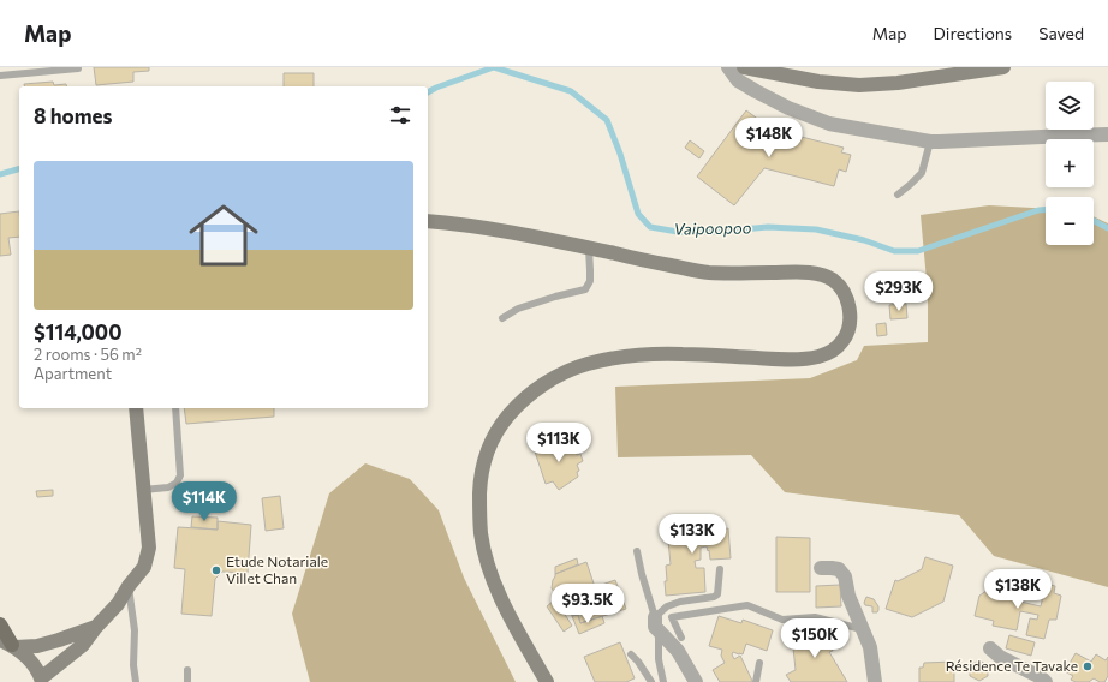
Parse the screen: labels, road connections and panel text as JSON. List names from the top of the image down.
{
  "water": ["Vaipoopoo"],
  "places": ["Etude Notariale Villet Chan", "Résidence Te Tavake"],
  "page": {
    "header": "Map",
    "nav": ["Map", "Directions", "Saved"],
    "map_buttons": ["+", "−"],
    "heading": "8 homes",
    "price": [
      "$148K",
      "$293K",
      "$113K",
      "$114K",
      "$133K",
      "$138K",
      "$93.5K",
      "$150K"
    ],
    "list": [
      {
        "name": "$114,000",
        "note": "2 rooms · 56 m² · Apartment"
      }
    ]
  }
}
